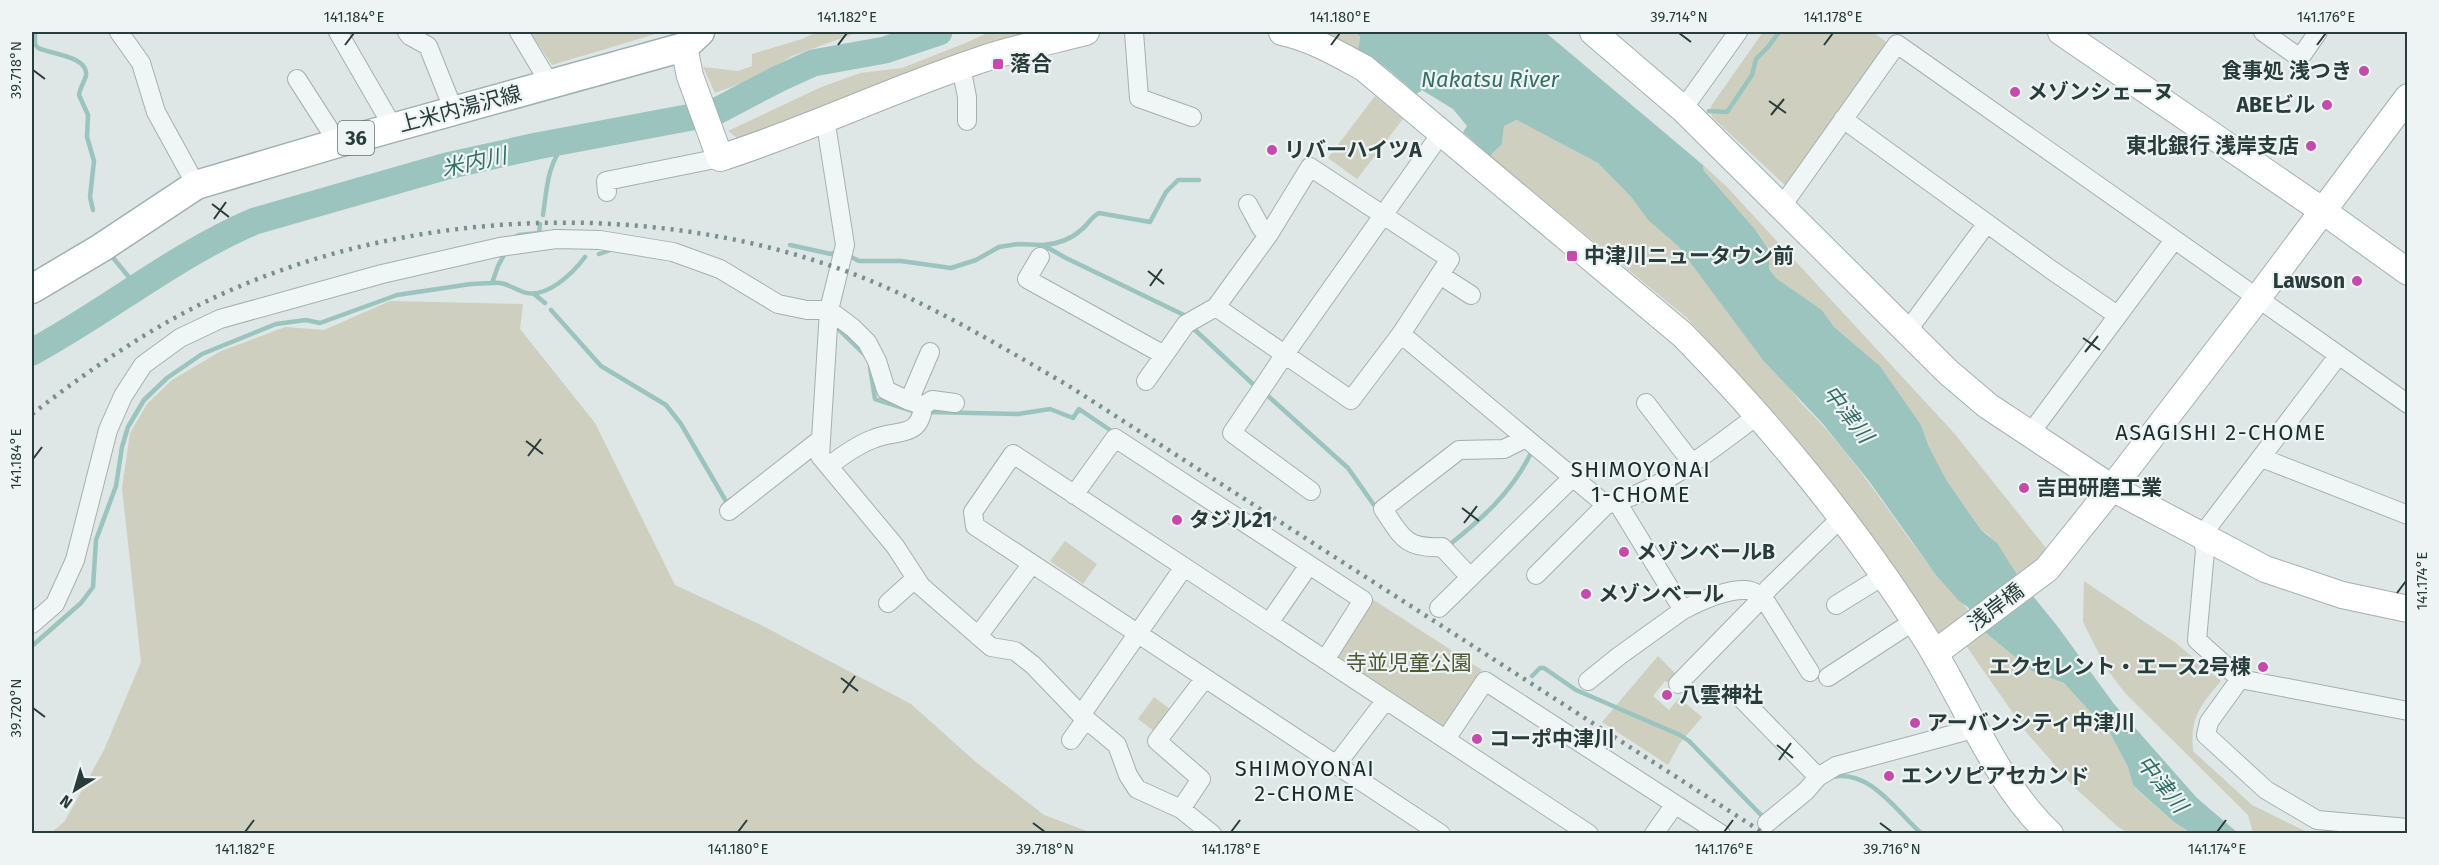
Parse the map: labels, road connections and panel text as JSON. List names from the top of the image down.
{
  "streets": {
    "main road": ["上米内湯沢線", "36"],
    "street": ["浅岸橋"]
  },
  "districts": ["ASAGISHI 2-CHOME", "SHIMOYONAI 1-CHOME", "SHIMOYONAI 2-CHOME"],
  "water": ["Nakatsu River", "米内川", "中津川"],
  "parks": ["寺並児童公園"],
  "places": {
    "transit": ["落合", "中津川ニュータウン前"],
    "other": [
      "食事処 浅つき",
      "メゾンシェーヌ",
      "ABEビル",
      "東北銀行 浅岸支店",
      "リバーハイツA",
      "Lawson",
      "吉田研磨工業",
      "タジル21",
      "メゾンベールB",
      "メゾンベール",
      "エクセレント・エース2号棟",
      "八雲神社",
      "アーバンシティ中津川",
      "コーポ中津川",
      "エンソピアセカンド"
    ]
  },
  "north": "bottom left",
  "coordinates": [
    "141.184°E",
    "141.182°E",
    "141.180°E",
    "39.714°N",
    "141.178°E",
    "141.176°E",
    "39.718°N",
    "141.174°E",
    "39.720°N",
    "39.716°N"
  ]
}
